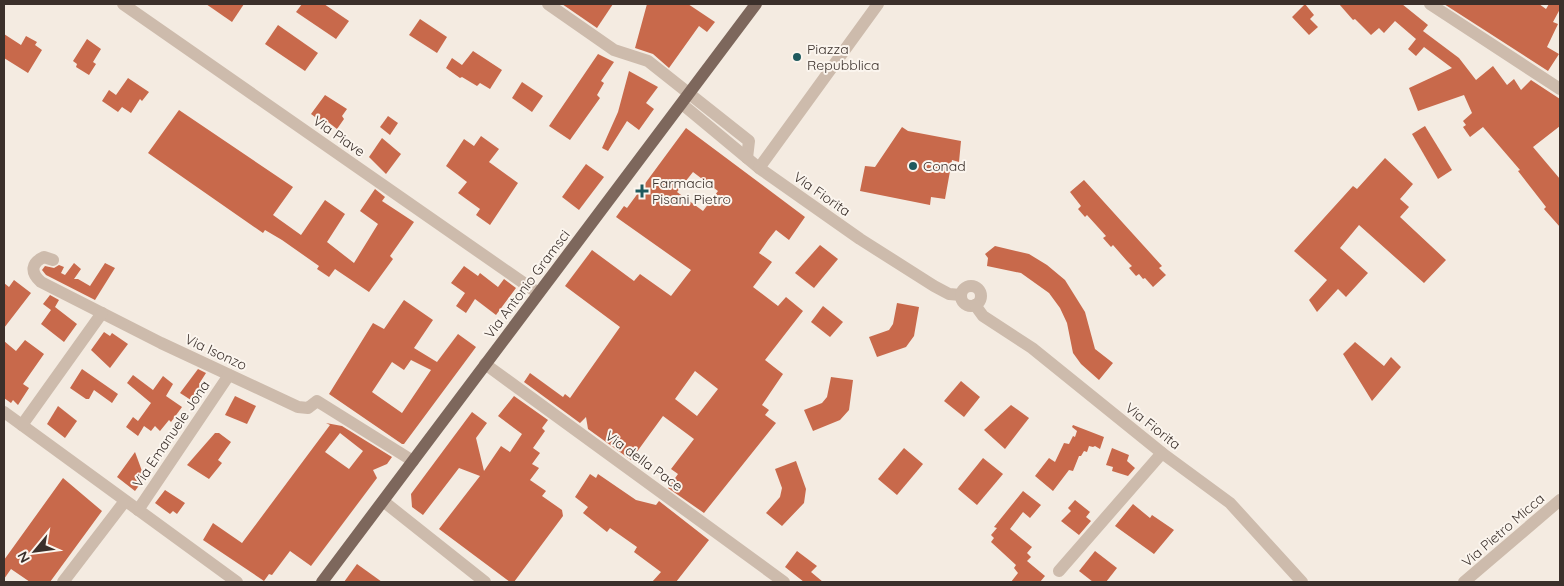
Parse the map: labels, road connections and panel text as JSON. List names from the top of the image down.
{
  "streets": {
    "main road": ["Via Antonio Gramsci"],
    "street": [
      "Via Piave",
      "Via Fiorita",
      "Via Isonzo",
      "Via Emanuele Jona",
      "Via della Pace",
      "Via Pietro Micca"
    ]
  },
  "crossings": [
    ["Via Piave", "Via Antonio Gramsci"],
    ["Via Fiorita", "Via Antonio Gramsci"],
    ["Via Antonio Gramsci", "Via Isonzo"],
    ["Via Antonio Gramsci", "Via della Pace"],
    ["Via Isonzo", "Via Emanuele Jona"]
  ],
  "places": {
    "other": ["Piazza Repubblica", "Conad"],
    "health": ["Farmacia Pisani Pietro"]
  },
  "north": "bottom left"
}
